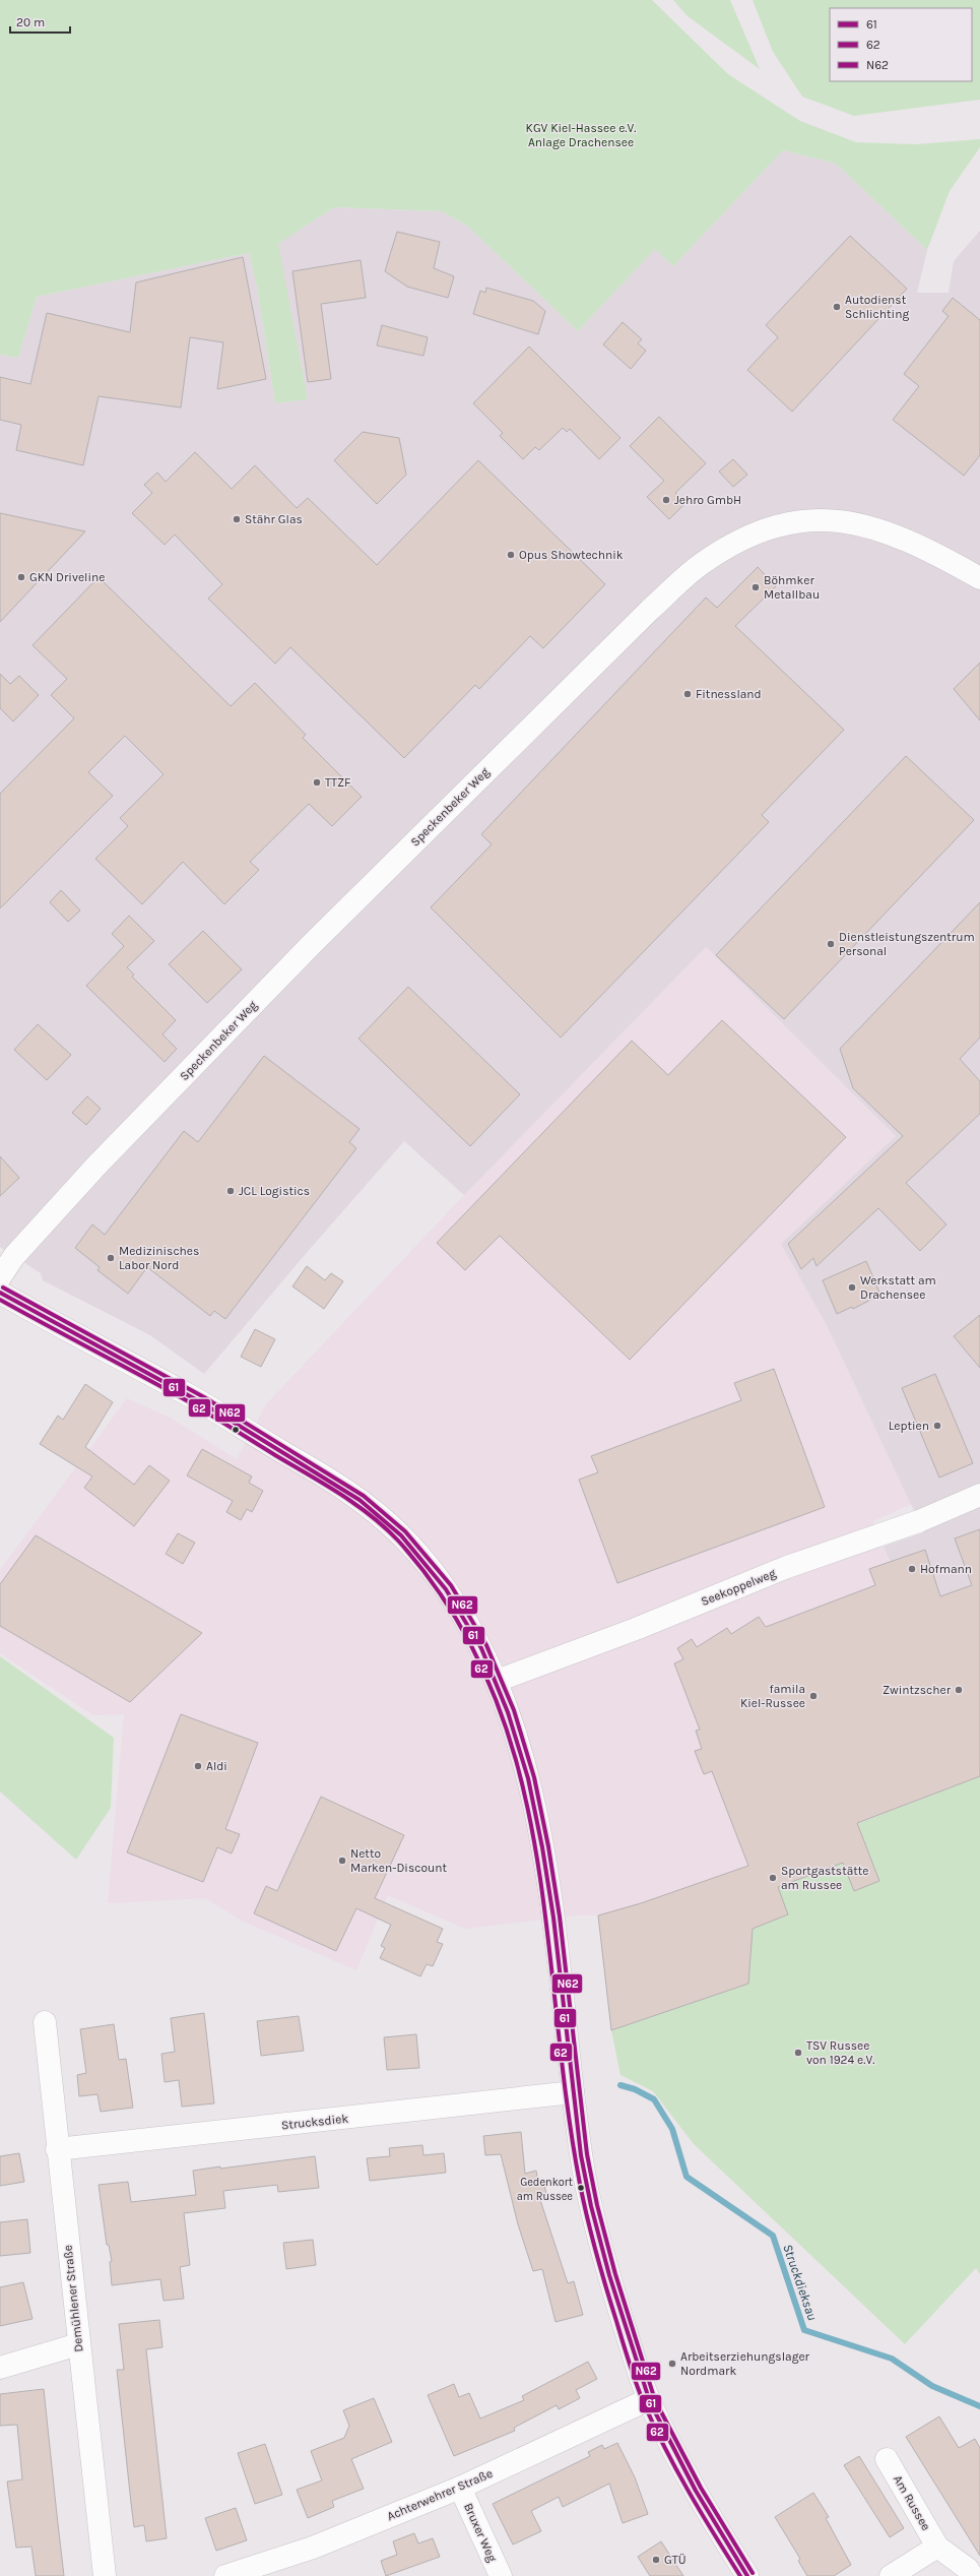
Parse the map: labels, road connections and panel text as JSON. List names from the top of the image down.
{
  "streets": {
    "street": [
      "Speckenbeker Weg",
      "Seekoppelweg",
      "Strucksdiek",
      "Demühlener Straße",
      "Achterwehrer Straße",
      "Am Russee",
      "Bruxer Weg"
    ]
  },
  "crossings": [
    ["Strucksdiek", "Demühlener Straße"],
    ["Achterwehrer Straße", "Bruxer Weg"]
  ],
  "water": ["Struckdieksau"],
  "parks": ["KGV Kiel-Hassee e.V. Anlage Drachensee"],
  "places": [
    "Autodienst Schlichting",
    "Jehro GmbH",
    "Stähr Glas",
    "Opus Showtechnik",
    "GKN Driveline",
    "Böhmker Metallbau",
    "Fitnessland",
    "TTZF",
    "Dienstleistungszentrum Personal",
    "JCL Logistics",
    "Medizinisches Labor Nord",
    "Werkstatt am Drachensee",
    "Leptien",
    "Hofmann",
    "Zwintzscher",
    "famila Kiel-Russee",
    "Aldi",
    "Netto Marken-Discount",
    "Sportgaststätte am Russee",
    "TSV Russee von 1924 e.V.",
    "Gedenkort am Russee",
    "Arbeitserziehungslager Nordmark",
    "GTÜ"
  ],
  "lines": ["transit line N62", "transit line 61", "transit line 62"],
  "legend": ["61", "62", "N62"],
  "scale_bar": "20 m"
}
